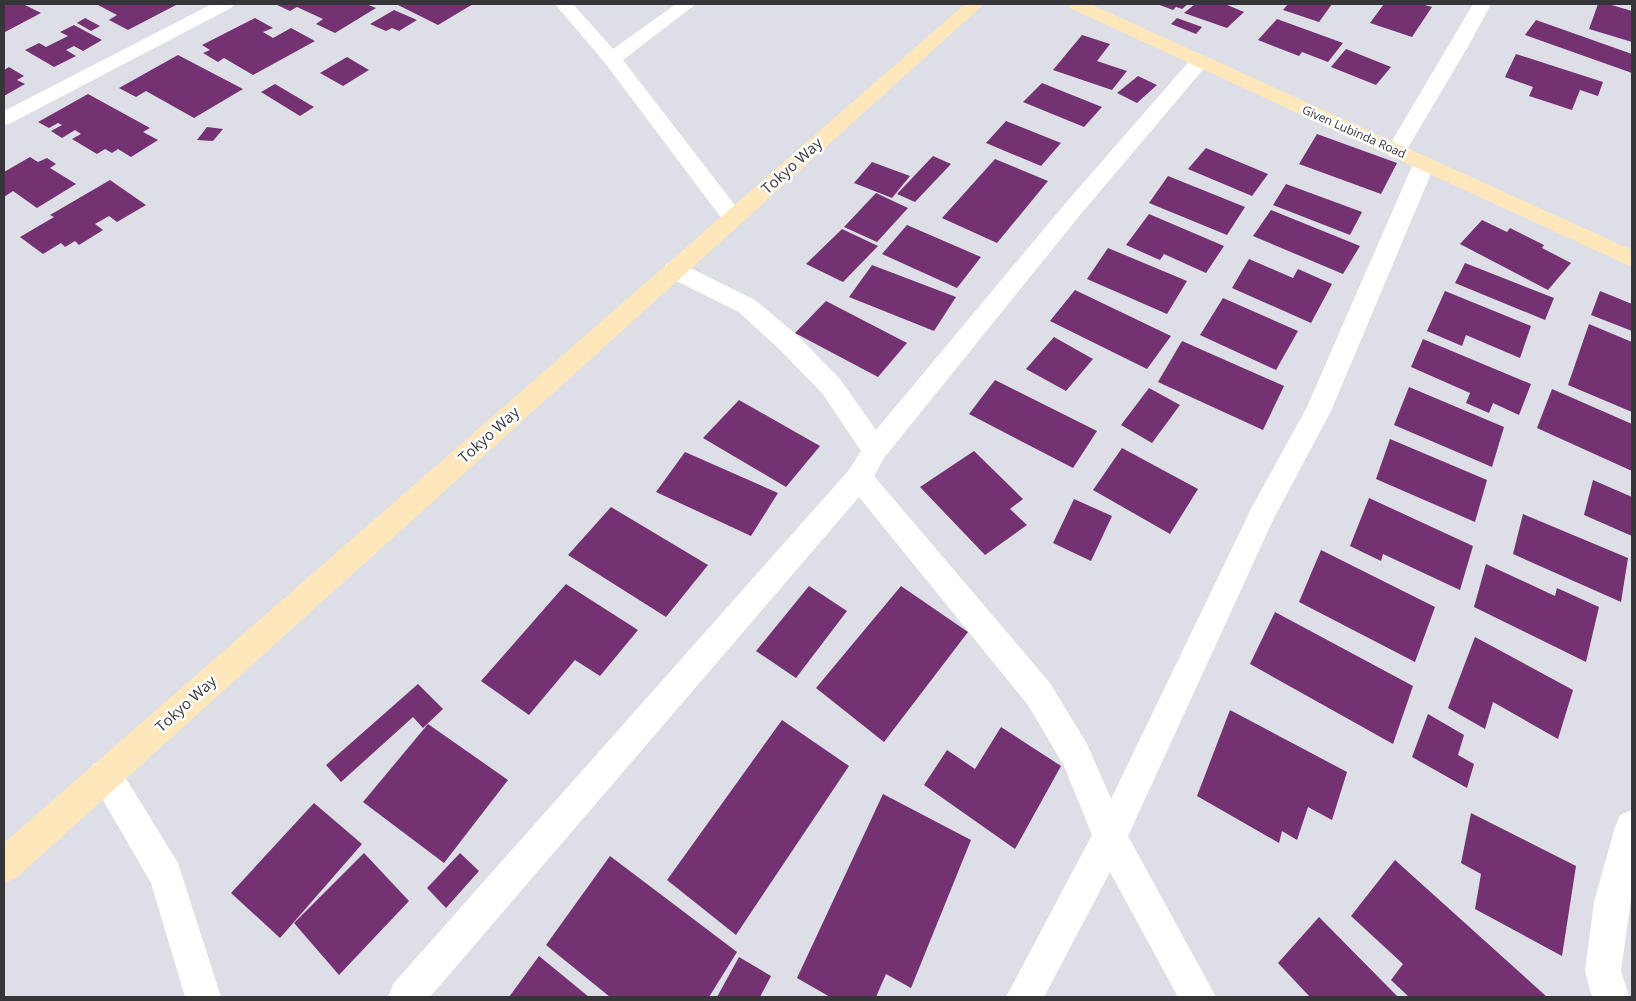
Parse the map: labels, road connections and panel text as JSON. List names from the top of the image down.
{
  "streets": {
    "main road": ["Given Lubinda Road", "Tokyo Way"]
  }
}
